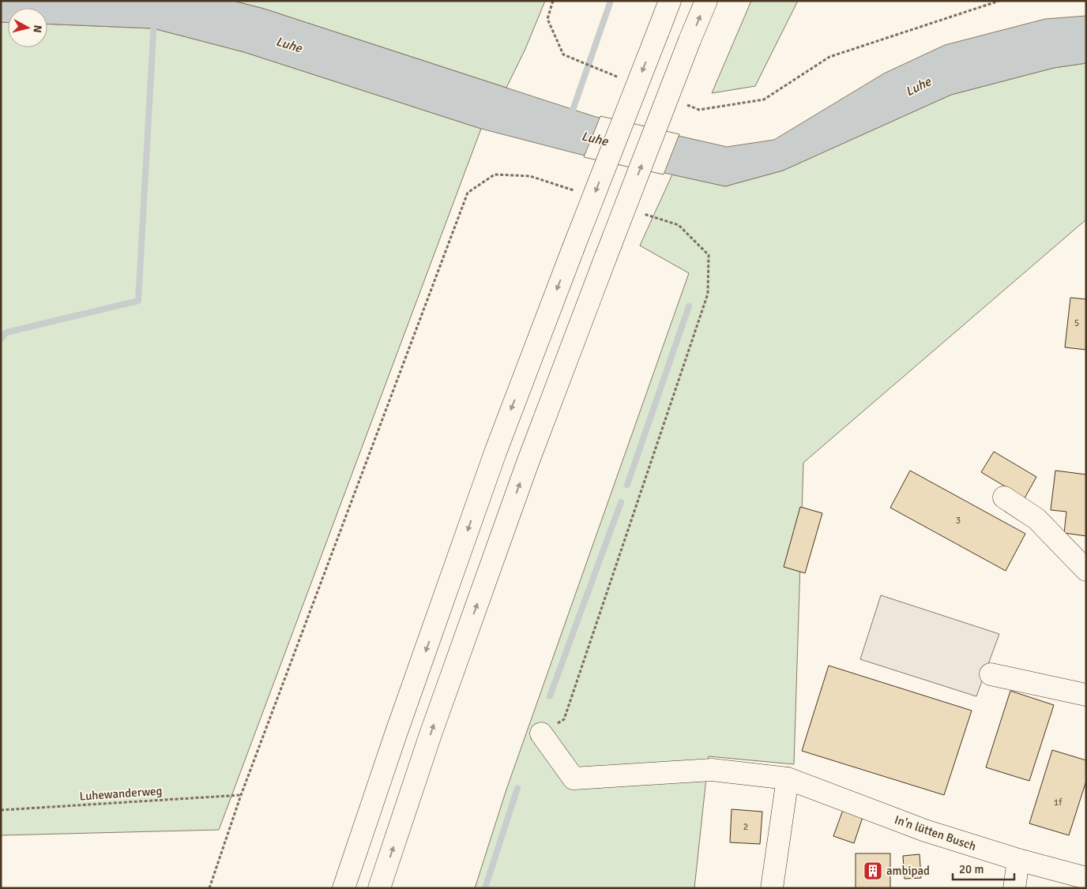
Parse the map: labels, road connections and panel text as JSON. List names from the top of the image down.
{
  "streets": {
    "main road": ["In'n lütten Busch"],
    "path": ["Luhewanderweg"]
  },
  "water": ["Luhe"],
  "places": {
    "building": ["ambipad"]
  },
  "house_numbers": [
    "5",
    "3",
    "1f",
    "2"
  ],
  "scale_bar": "20 m",
  "north": "right"
}
